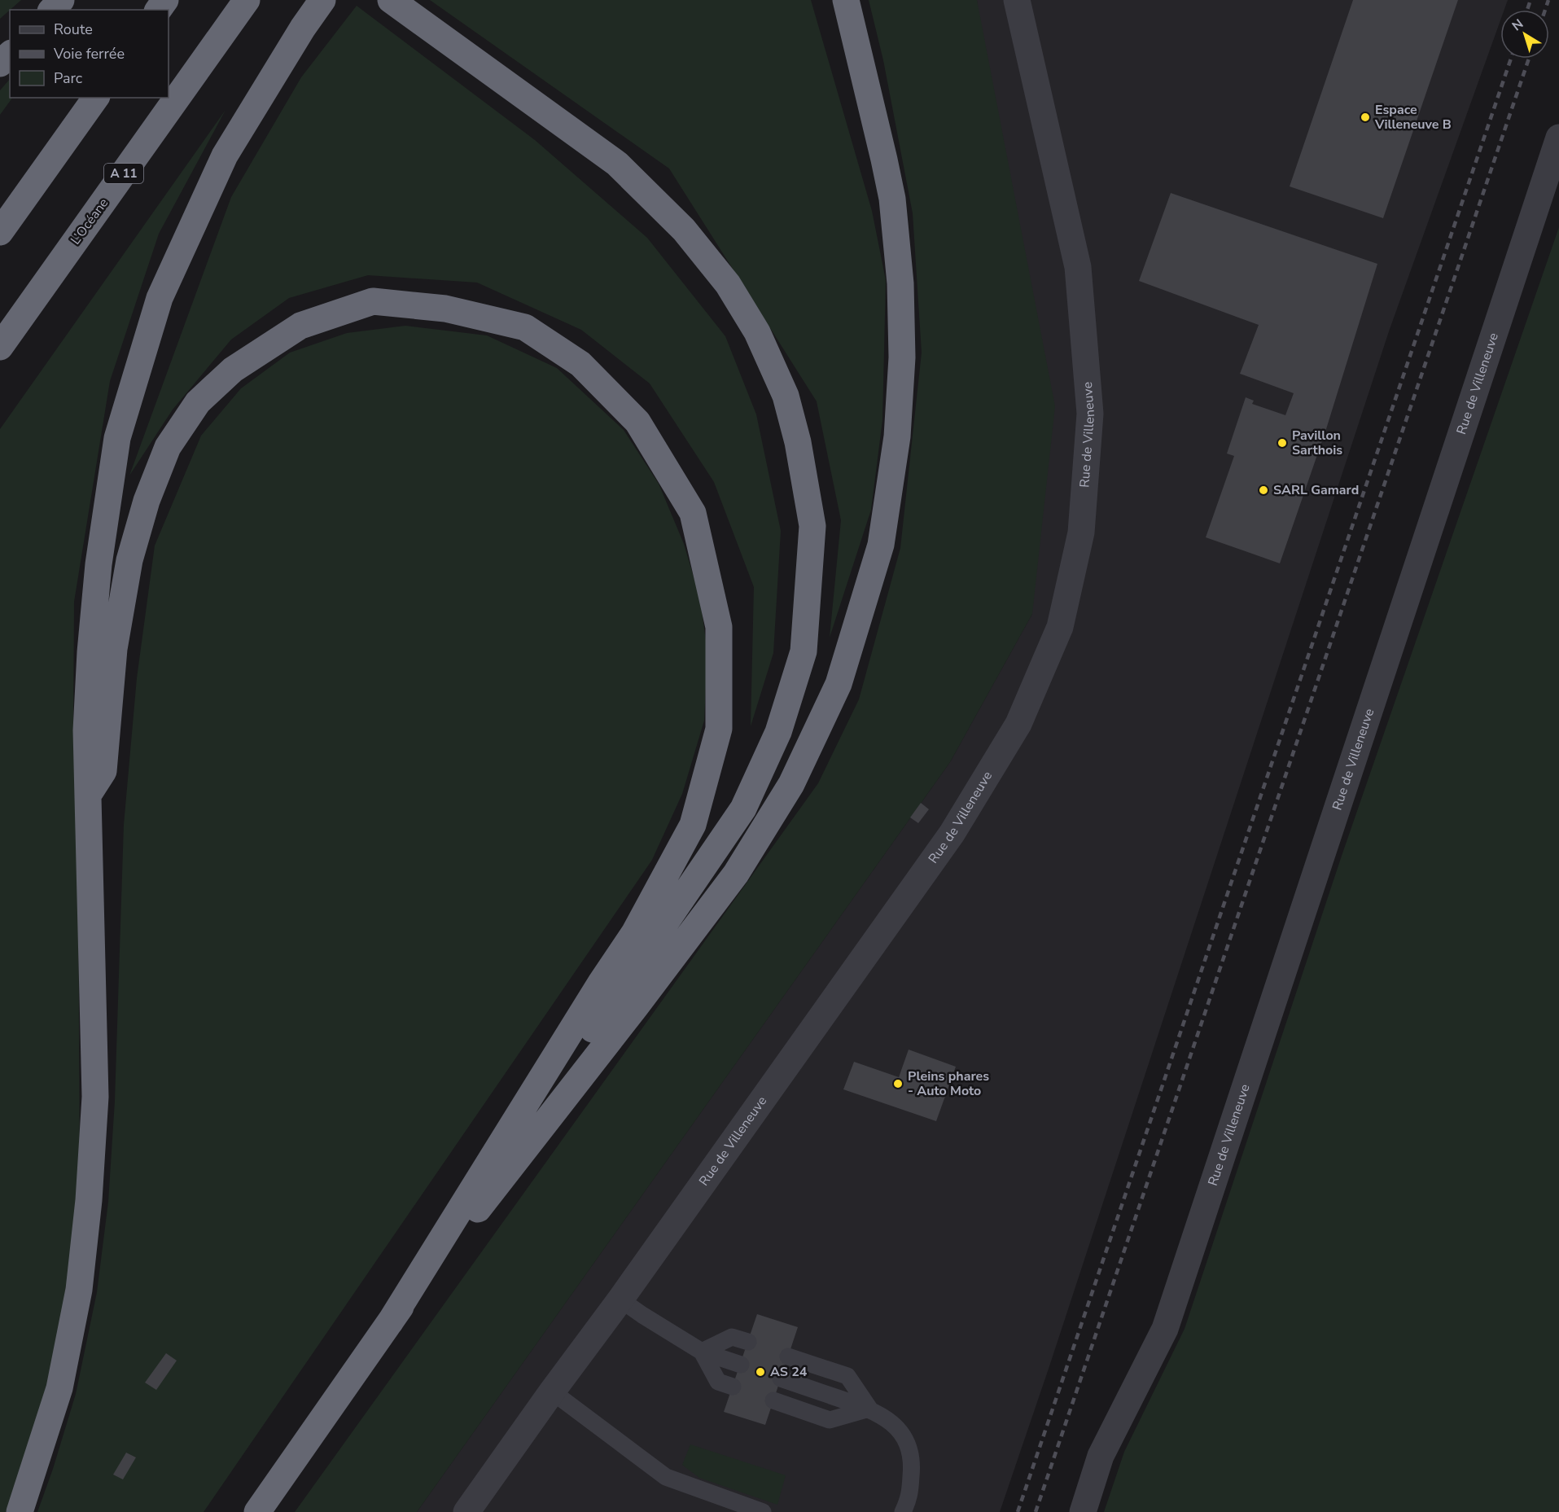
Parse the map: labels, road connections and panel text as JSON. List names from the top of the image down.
{
  "streets": {
    "highway": ["A 11", "L’Océane"],
    "street": ["Rue de Villeneuve"]
  },
  "places": [
    "Espace Villeneuve B",
    "Pavillon Sarthois",
    "SARL Gamard",
    "Pleins phares - Auto Moto",
    "AS 24"
  ],
  "legend": ["Route", "Voie ferrée", "Parc"],
  "north": "top left"
}
